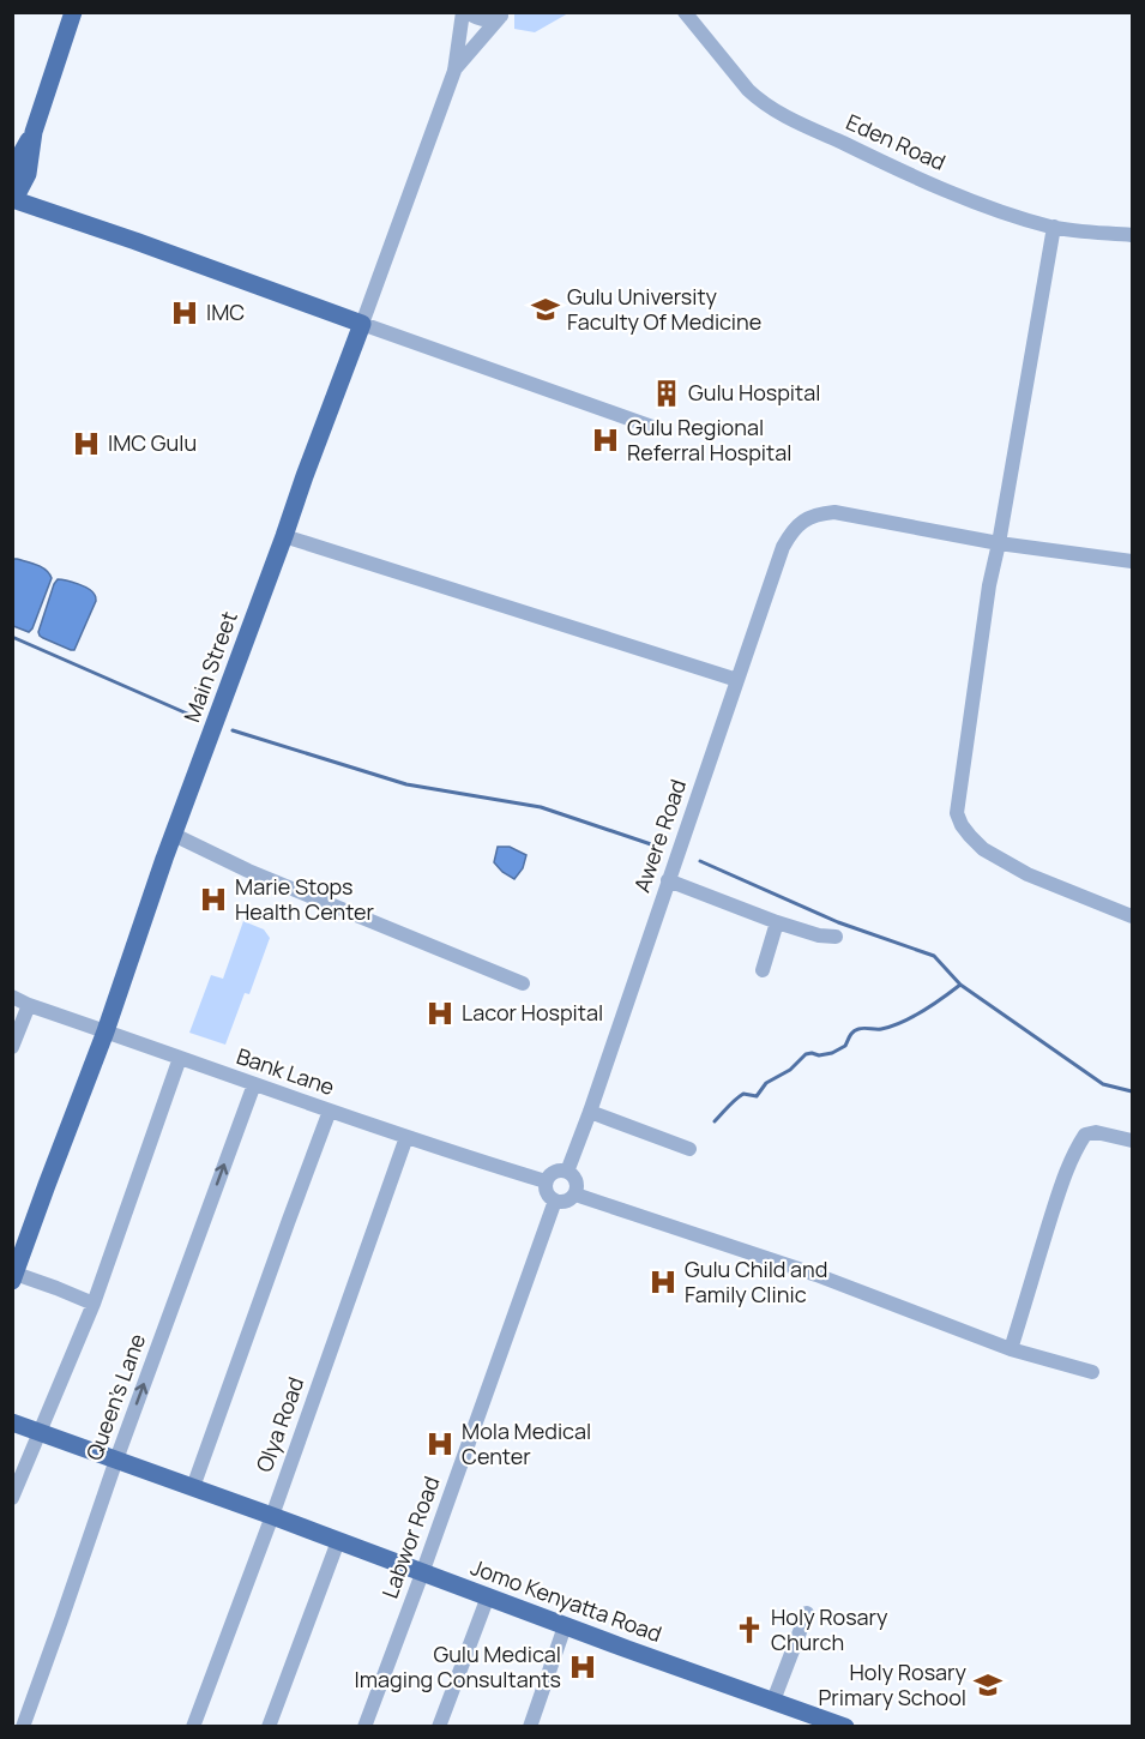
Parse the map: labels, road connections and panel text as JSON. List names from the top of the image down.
{
  "streets": {
    "main road": ["Main Street", "Jomo Kenyatta Road"],
    "street": [
      "Eden Road",
      "Awere Road",
      "Bank Lane",
      "Queen's Lane",
      "Olya Road",
      "Labwor Road"
    ]
  },
  "crossings": [
    ["Main Street", "Bank Lane"],
    ["Awere Road", "Bank Lane"],
    ["Awere Road", "Labwor Road"],
    ["Bank Lane", "Queen's Lane"],
    ["Bank Lane", "Olya Road"],
    ["Bank Lane", "Labwor Road"],
    ["Queen's Lane", "Jomo Kenyatta Road"],
    ["Olya Road", "Jomo Kenyatta Road"],
    ["Labwor Road", "Jomo Kenyatta Road"]
  ],
  "places": {
    "school or university": ["Gulu University Faculty Of Medicine", "Holy Rosary Primary School"],
    "hospital": [
      "IMC",
      "Gulu Regional Referral Hospital",
      "IMC Gulu",
      "Marie Stops Health Center",
      "Lacor Hospital",
      "Gulu Child and Family Clinic",
      "Mola Medical Center",
      "Gulu Medical Imaging Consultants"
    ],
    "building": ["Gulu Hospital"],
    "church": ["Holy Rosary Church"]
  }
}
